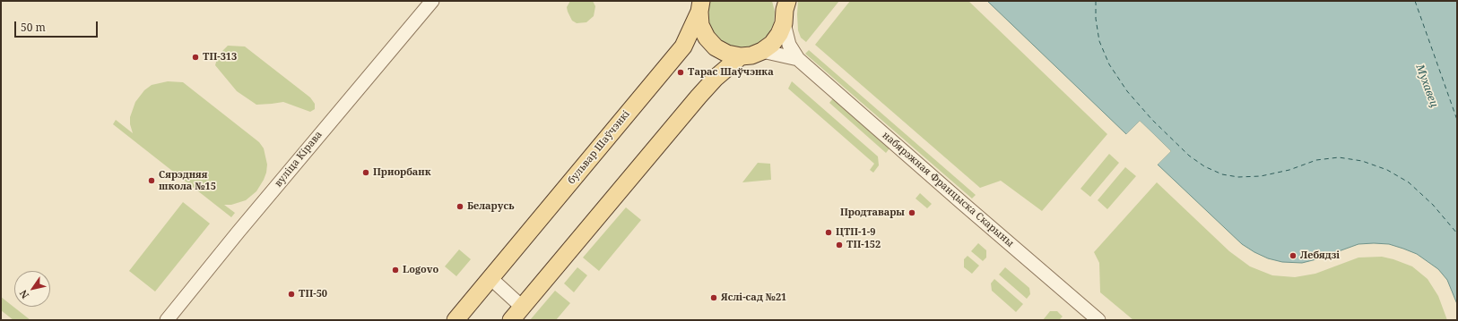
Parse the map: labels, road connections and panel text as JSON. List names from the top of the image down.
{
  "streets": {
    "main road": ["бульвар Шаўчэнкі"],
    "street": ["вуліца Кірава", "набярэжная Францыска Скарыны"]
  },
  "crossings": [
    ["бульвар Шаўчэнкі", "набярэжная Францыска Скарыны"]
  ],
  "water": ["Мухавец"],
  "places": [
    "ТП-313",
    "Тарас Шаўчэнка",
    "Приорбанк",
    "Сярэдняя школа №15",
    "Беларусь",
    "Продтавары",
    "ЦТП-1-9",
    "ТП-152",
    "Лебядзі",
    "Logovo",
    "ТП-50",
    "Яслі-сад №21"
  ],
  "scale_bar": "50 m",
  "north": "bottom left"
}
